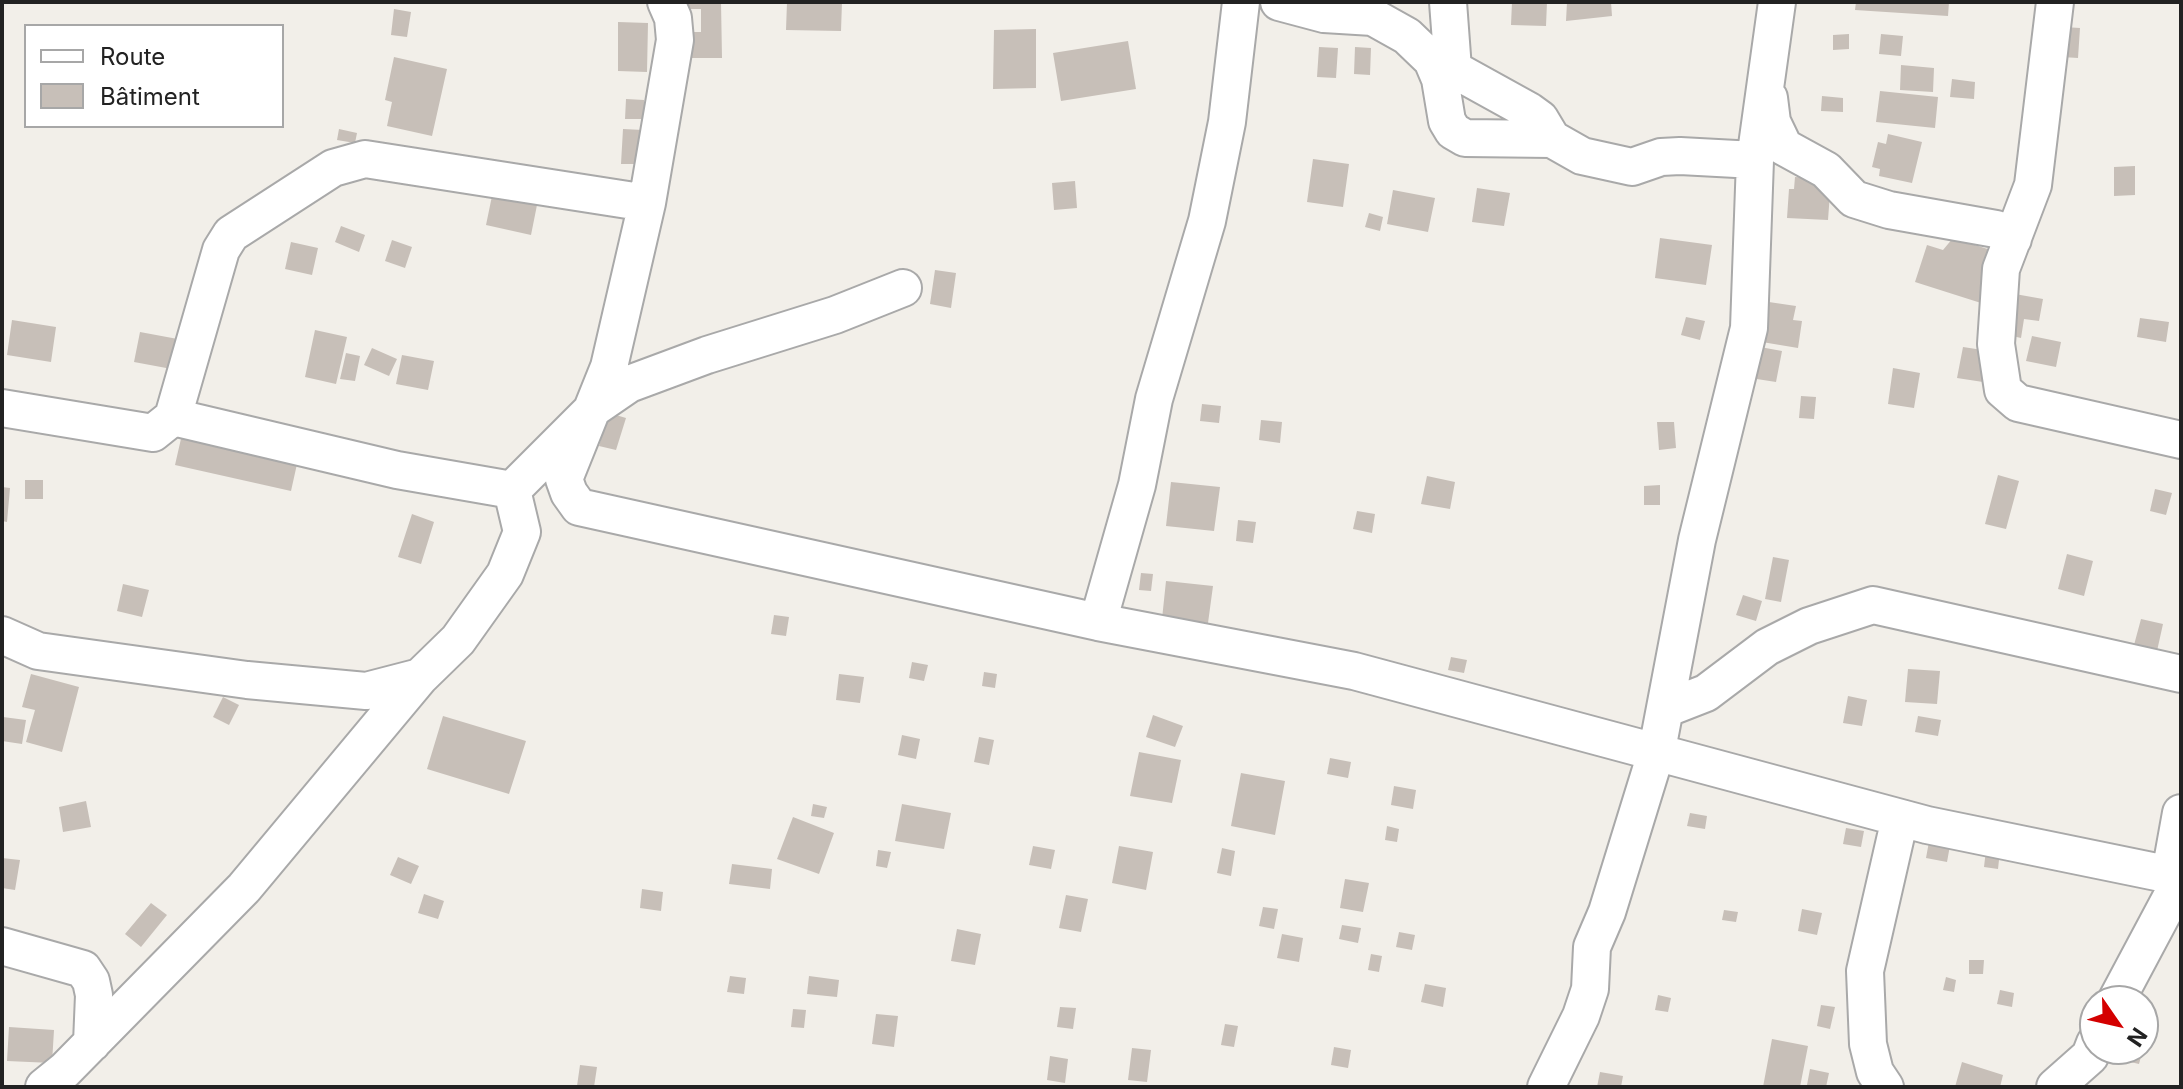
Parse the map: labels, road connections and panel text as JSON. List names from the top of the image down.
{
  "legend": ["Route", "Bâtiment"],
  "north": "bottom right"
}
